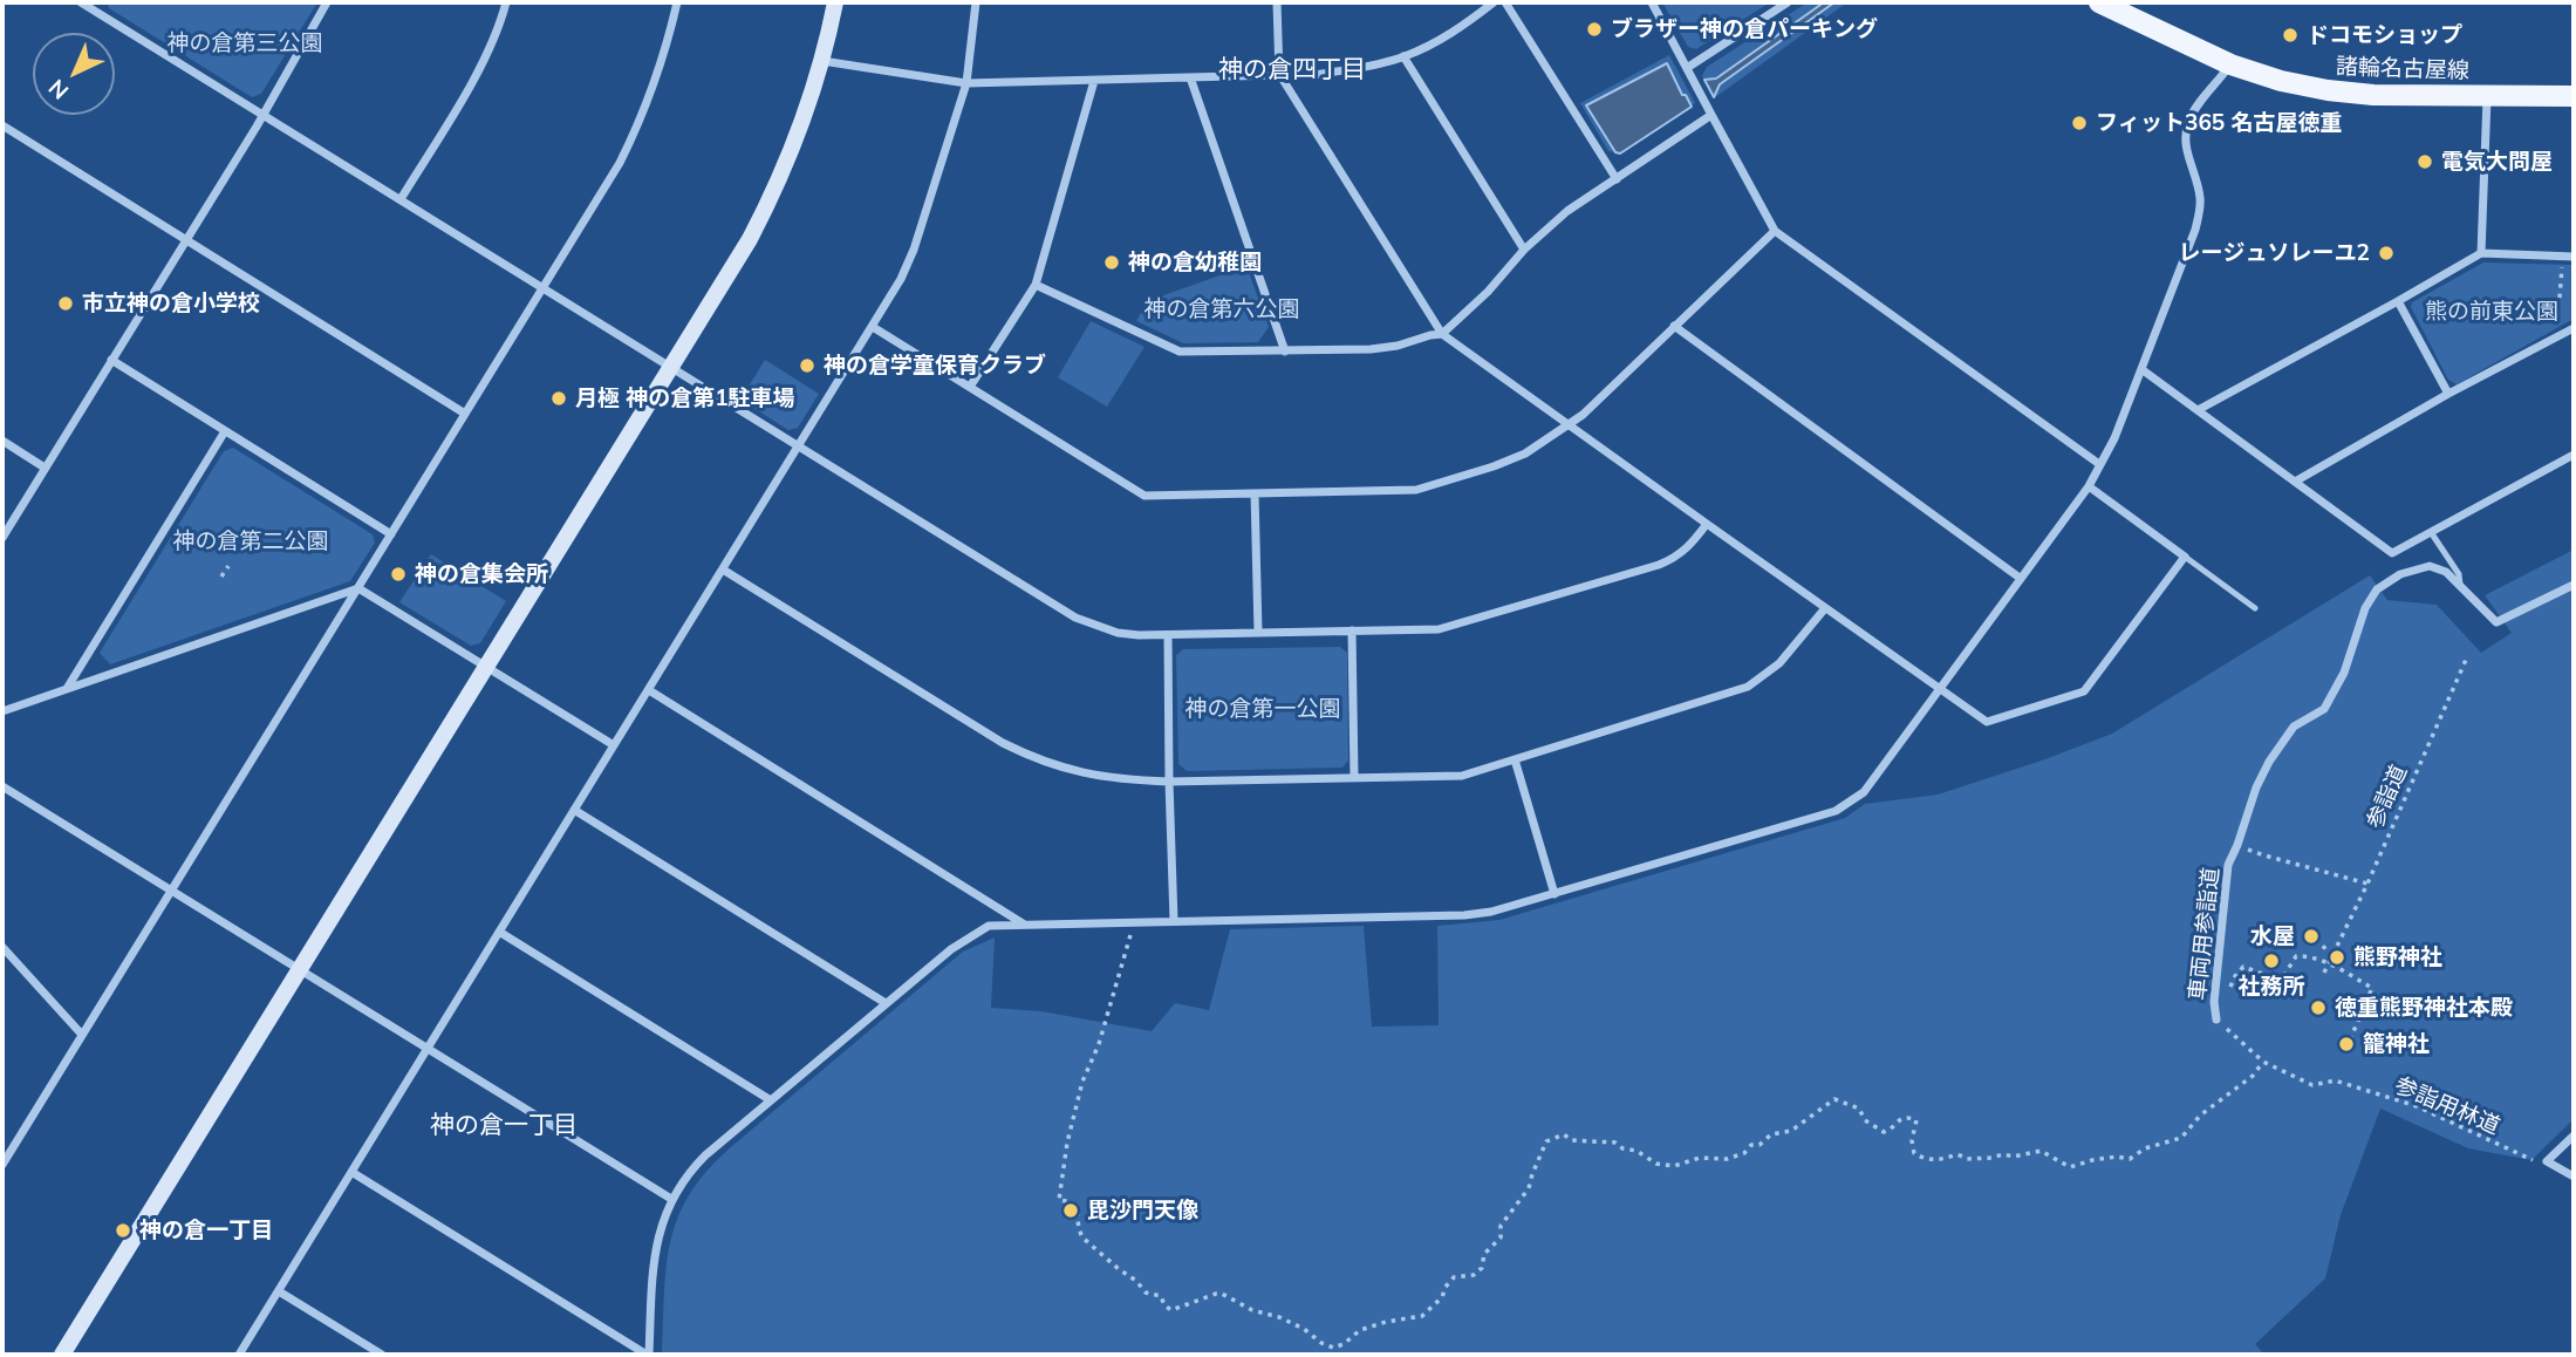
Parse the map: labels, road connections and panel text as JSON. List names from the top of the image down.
{
  "streets": {
    "main road": ["諸輪名古屋線"],
    "street": ["車両用参詣道"],
    "path": ["参詣道", "参詣用林道"]
  },
  "crossings": [
    ["車両用参詣道", "参詣用林道"]
  ],
  "districts": ["神の倉四丁目", "神の倉一丁目"],
  "parks": [
    "神の倉第三公園",
    "神の倉第六公園",
    "熊の前東公園",
    "神の倉第二公園",
    "神の倉第一公園"
  ],
  "places": [
    "ブラザー神の倉パーキング",
    "ドコモショップ",
    "フィット365 名古屋徳重",
    "電気大問屋",
    "レージュソレーユ2",
    "神の倉幼稚園",
    "市立神の倉小学校",
    "神の倉学童保育クラブ",
    "月極 神の倉第1駐車場",
    "神の倉集会所",
    "水屋",
    "熊野神社",
    "社務所",
    "徳重熊野神社本殿",
    "籠神社",
    "毘沙門天像",
    "神の倉一丁目"
  ],
  "north": "bottom left"
}
